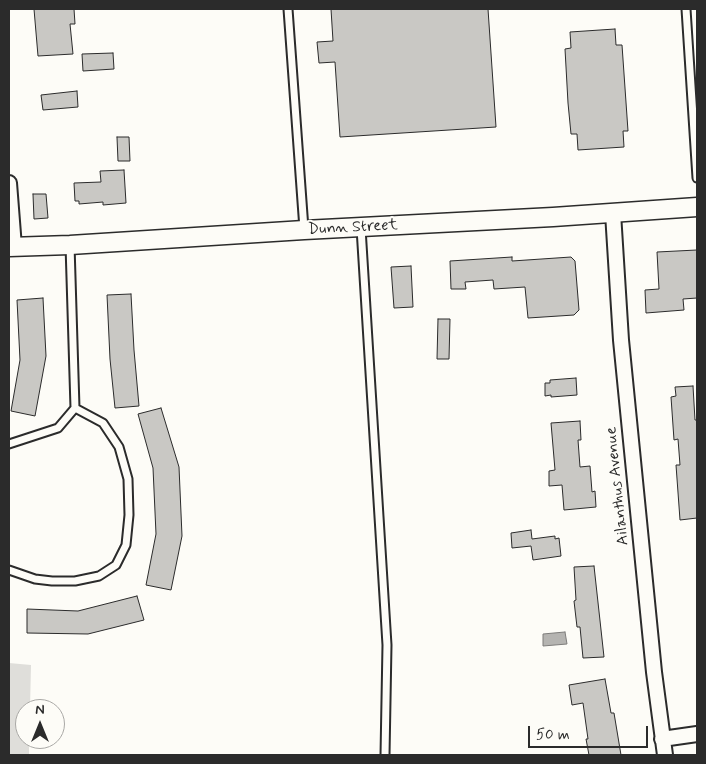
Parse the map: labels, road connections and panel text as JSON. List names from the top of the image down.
{
  "streets": {
    "street": ["Dunn Street", "Ailanthus Avenue"]
  },
  "crossings": [
    ["Dunn Street", "Ailanthus Avenue"]
  ],
  "scale_bar": "50 m",
  "north": "top"
}
